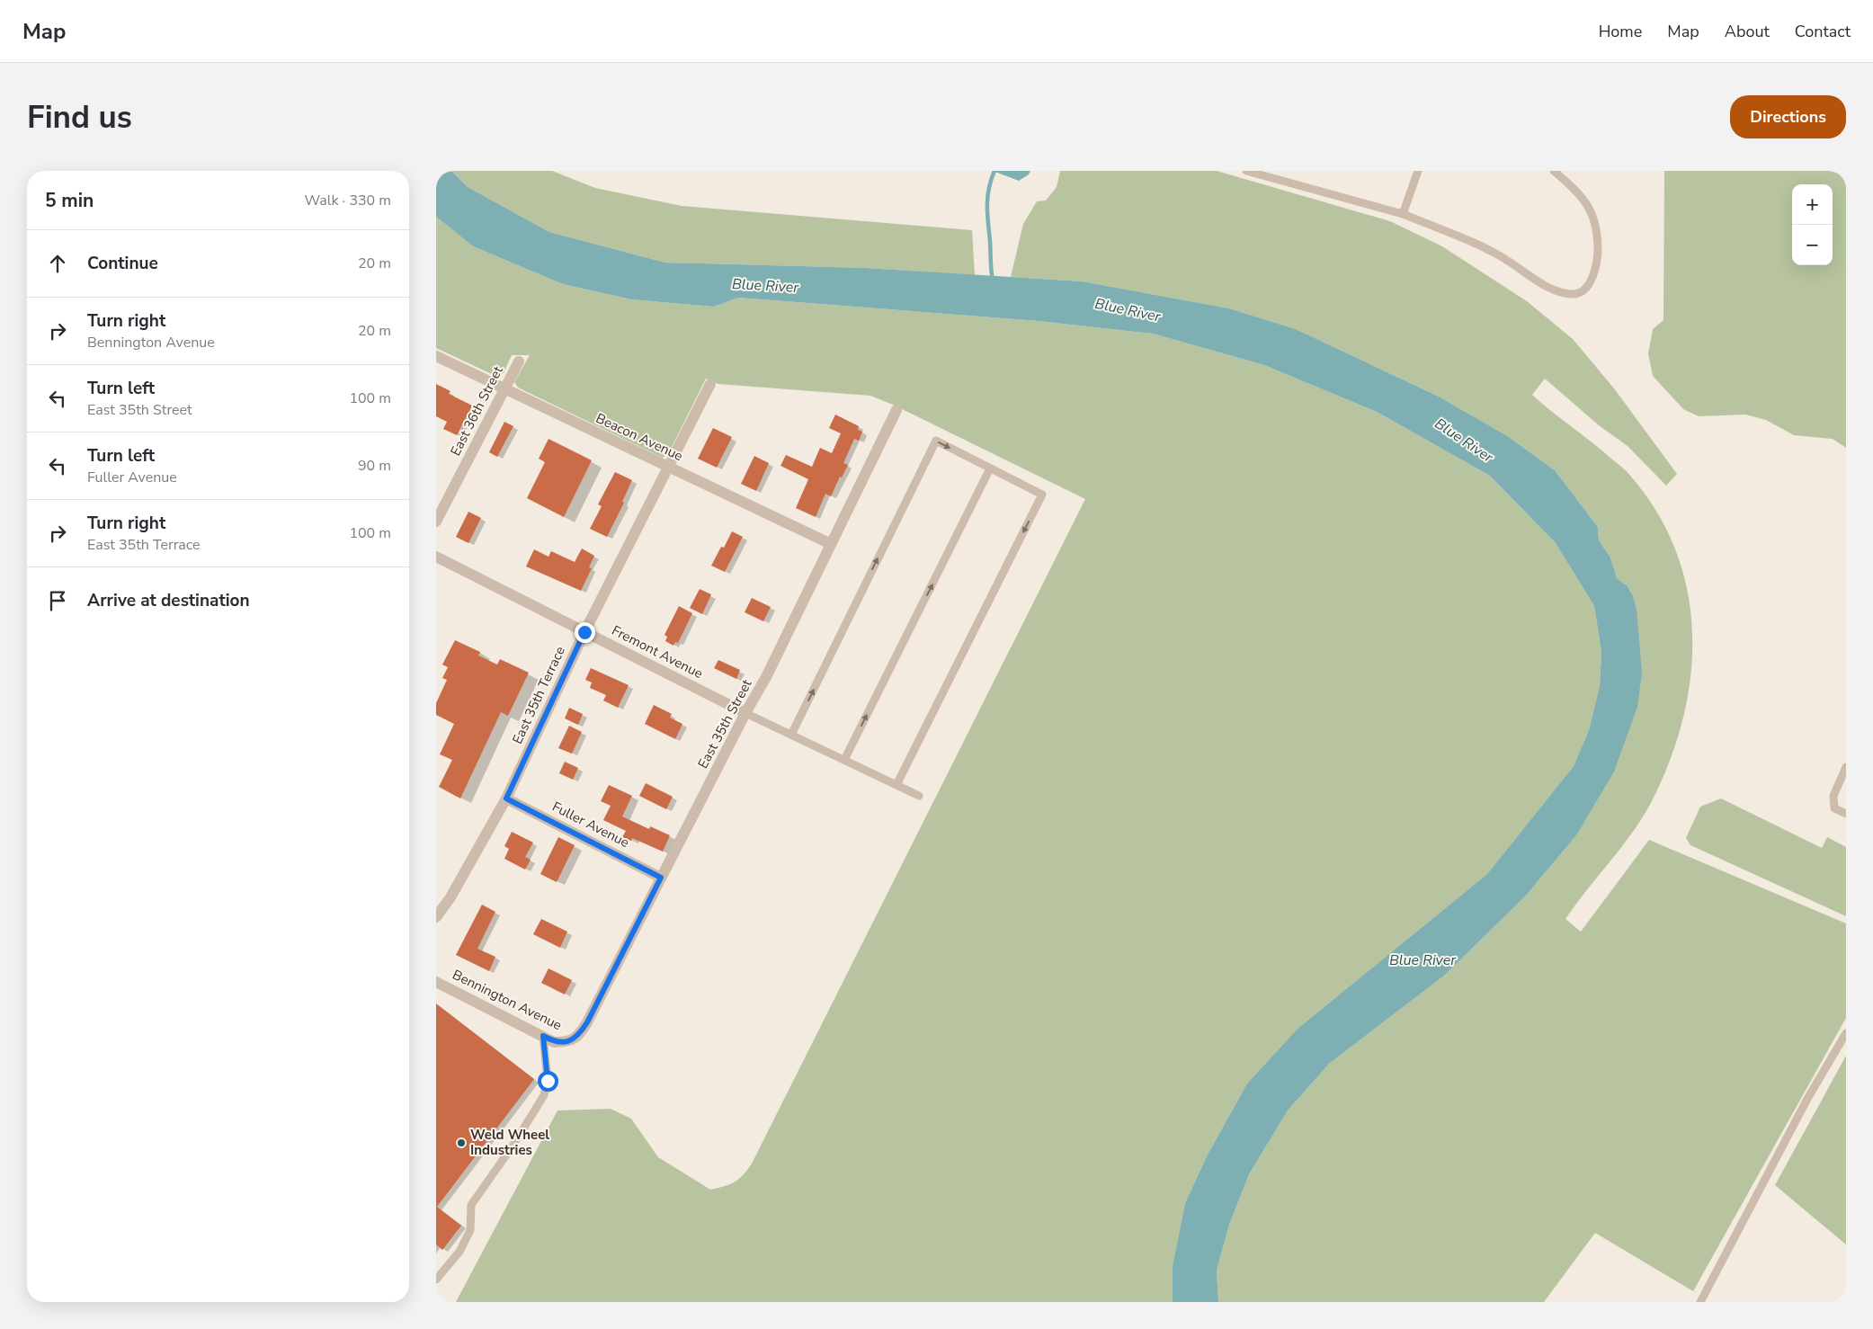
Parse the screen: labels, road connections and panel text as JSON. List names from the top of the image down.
{
  "streets": {
    "street": [
      "East 36th Street",
      "Beacon Avenue",
      "Fremont Avenue",
      "East 35th Terrace",
      "East 35th Street",
      "Fuller Avenue",
      "Bennington Avenue"
    ]
  },
  "crossings": [
    ["East 36th Street", "Beacon Avenue"],
    ["Beacon Avenue", "East 35th Terrace"],
    ["Beacon Avenue", "East 35th Street"],
    ["Fremont Avenue", "East 35th Terrace"],
    ["Fremont Avenue", "East 35th Street"],
    ["East 35th Terrace", "Fuller Avenue"],
    ["East 35th Street", "Fuller Avenue"],
    ["East 35th Street", "Bennington Avenue"]
  ],
  "water": ["Blue River"],
  "places": ["Weld Wheel Industries"],
  "page": {
    "header": "Map",
    "nav": [
      "Home",
      "Map",
      "About",
      "Contact"
    ],
    "buttons": "Directions",
    "title": "Find us",
    "heading": ["5 min", "Walk · 330 m"],
    "map_buttons": ["+", "−"],
    "list": [
      ["Continue", "20 m"],
      ["Turn right", "Bennington Avenue", "20 m"],
      ["Turn left", "East 35th Street", "100 m"],
      ["Turn left", "Fuller Avenue", "90 m"],
      ["Turn right", "East 35th Terrace", "100 m"],
      "Arrive at destination"
    ]
  }
}
